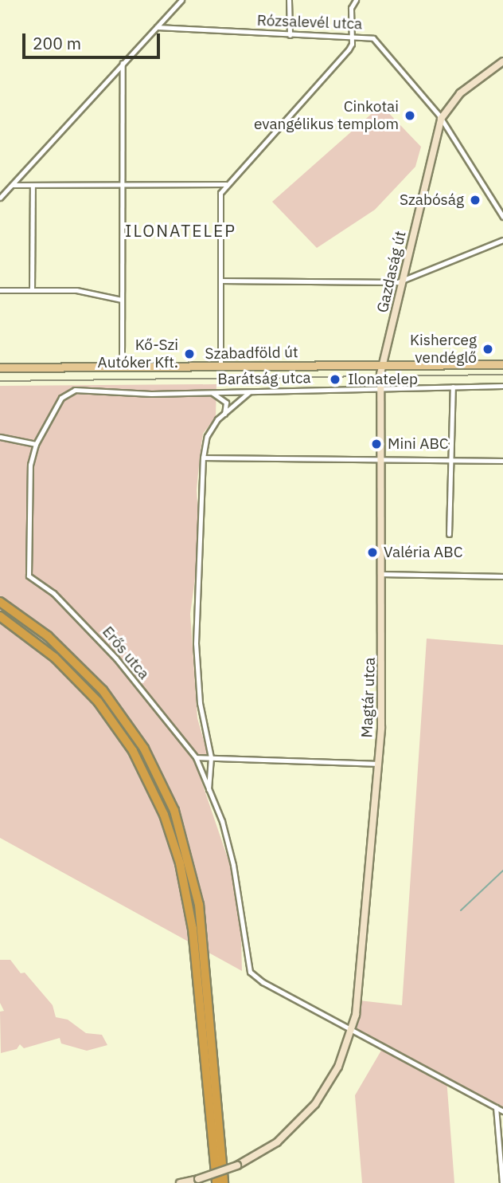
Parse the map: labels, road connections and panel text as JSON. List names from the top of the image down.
{
  "streets": {
    "main road": ["Szabadföld út"],
    "street": [
      "Rózsalevél utca",
      "Gazdaság út",
      "Barátság utca",
      "Erős utca",
      "Magtár utca"
    ]
  },
  "crossings": [
    ["Rózsalevél utca", "Gazdaság út"],
    ["Gazdaság út", "Szabadföld út"],
    ["Gazdaság út", "Magtár utca"],
    ["Szabadföld út", "Magtár utca"],
    ["Barátság utca", "Erős utca"],
    ["Barátság utca", "Magtár utca"],
    ["Erős utca", "Magtár utca"]
  ],
  "districts": ["ILONATELEP"],
  "places": [
    "Cinkotai evangélikus templom",
    "Szabóság",
    "Kisherceg vendéglő",
    "Kő-Szi Autóker Kft.",
    "Ilonatelep",
    "Mini ABC",
    "Valéria ABC"
  ],
  "scale_bar": "200 m"
}
